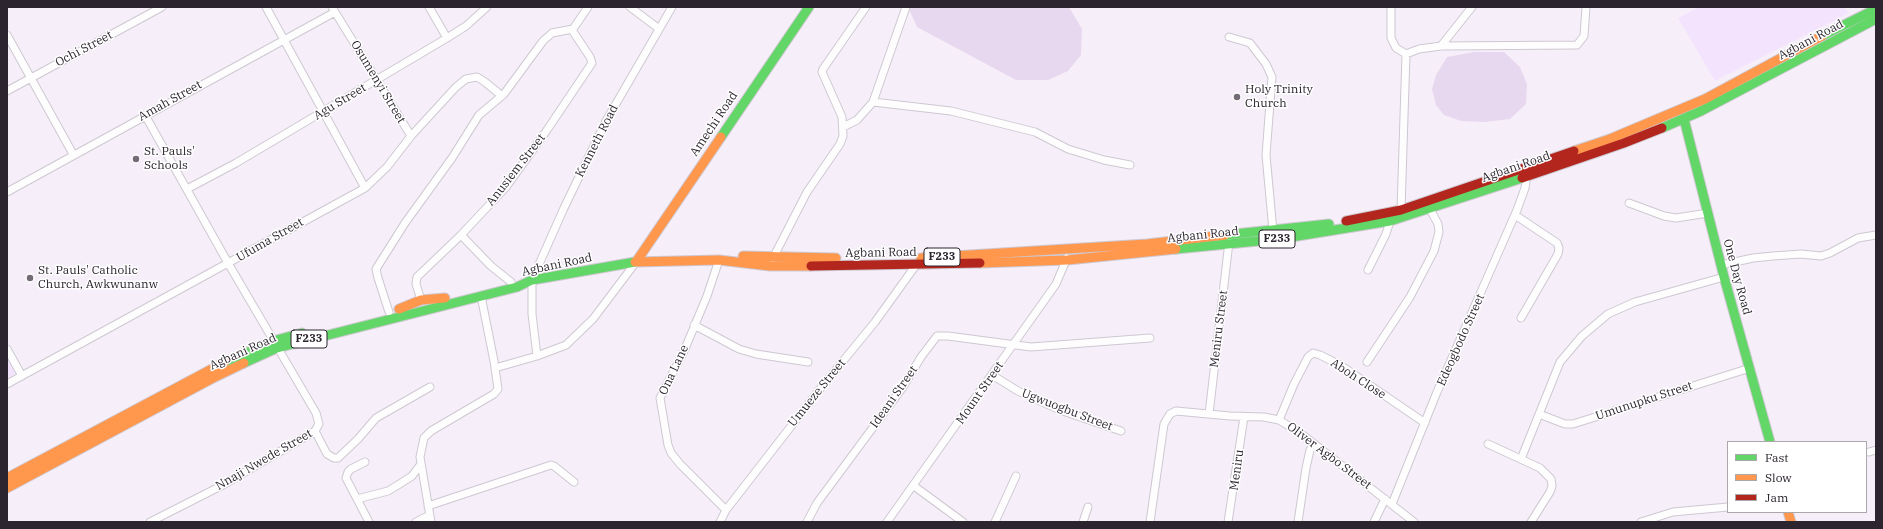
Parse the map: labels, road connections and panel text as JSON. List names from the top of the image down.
{
  "streets": {
    "main road": [
      "Agbani Road",
      "Amechi Road",
      "F233",
      "One Day Road"
    ],
    "street": [
      "Ochi Street",
      "Osumenyi Street",
      "Amah Street",
      "Agu Street",
      "Kenneth Road",
      "Anusiem Street",
      "Ufuma Street",
      "Meniru Street",
      "Edeogbodo Street",
      "Ona Lane",
      "Aboh Close",
      "Umueze Street",
      "Mount Street",
      "Ideani Street",
      "Umunupku Street",
      "Ugwuogbu Street",
      "Oliver Agbo Street",
      "Nnaji Nwede Street",
      "Meniru"
    ]
  },
  "crossings": [
    ["Agbani Road", "Amechi Road"],
    ["Agbani Road", "Kenneth Road"],
    ["Agbani Road", "Anusiem Street"],
    ["Agbani Road", "One Day Road"],
    ["Agbani Road", "Meniru Street"],
    ["Agbani Road", "Edeogbodo Street"],
    ["Agbani Road", "Ona Lane"],
    ["Agbani Road", "Umueze Street"],
    ["Agbani Road", "Mount Street"],
    ["Agbani Road", "Nnaji Nwede Street"],
    ["Osumenyi Street", "Amah Street"],
    ["Osumenyi Street", "Agu Street"],
    ["Osumenyi Street", "Ufuma Street"],
    ["Amah Street", "Nnaji Nwede Street"],
    ["Agu Street", "Nnaji Nwede Street"],
    ["Ufuma Street", "Nnaji Nwede Street"],
    ["One Day Road", "Umunupku Street"],
    ["Meniru Street", "Oliver Agbo Street"],
    ["Edeogbodo Street", "Aboh Close"],
    ["Edeogbodo Street", "Oliver Agbo Street"],
    ["Ona Lane", "Umueze Street"],
    ["Aboh Close", "Oliver Agbo Street"],
    ["Mount Street", "Ideani Street"],
    ["Mount Street", "Ugwuogbu Street"],
    ["Oliver Agbo Street", "Meniru"]
  ],
  "places": ["Holy Trinity Church", "St. Pauls' Schools", "St. Pauls' Catholic Church, Awkwunanw"],
  "legend": ["Fast", "Slow", "Jam"]
}
